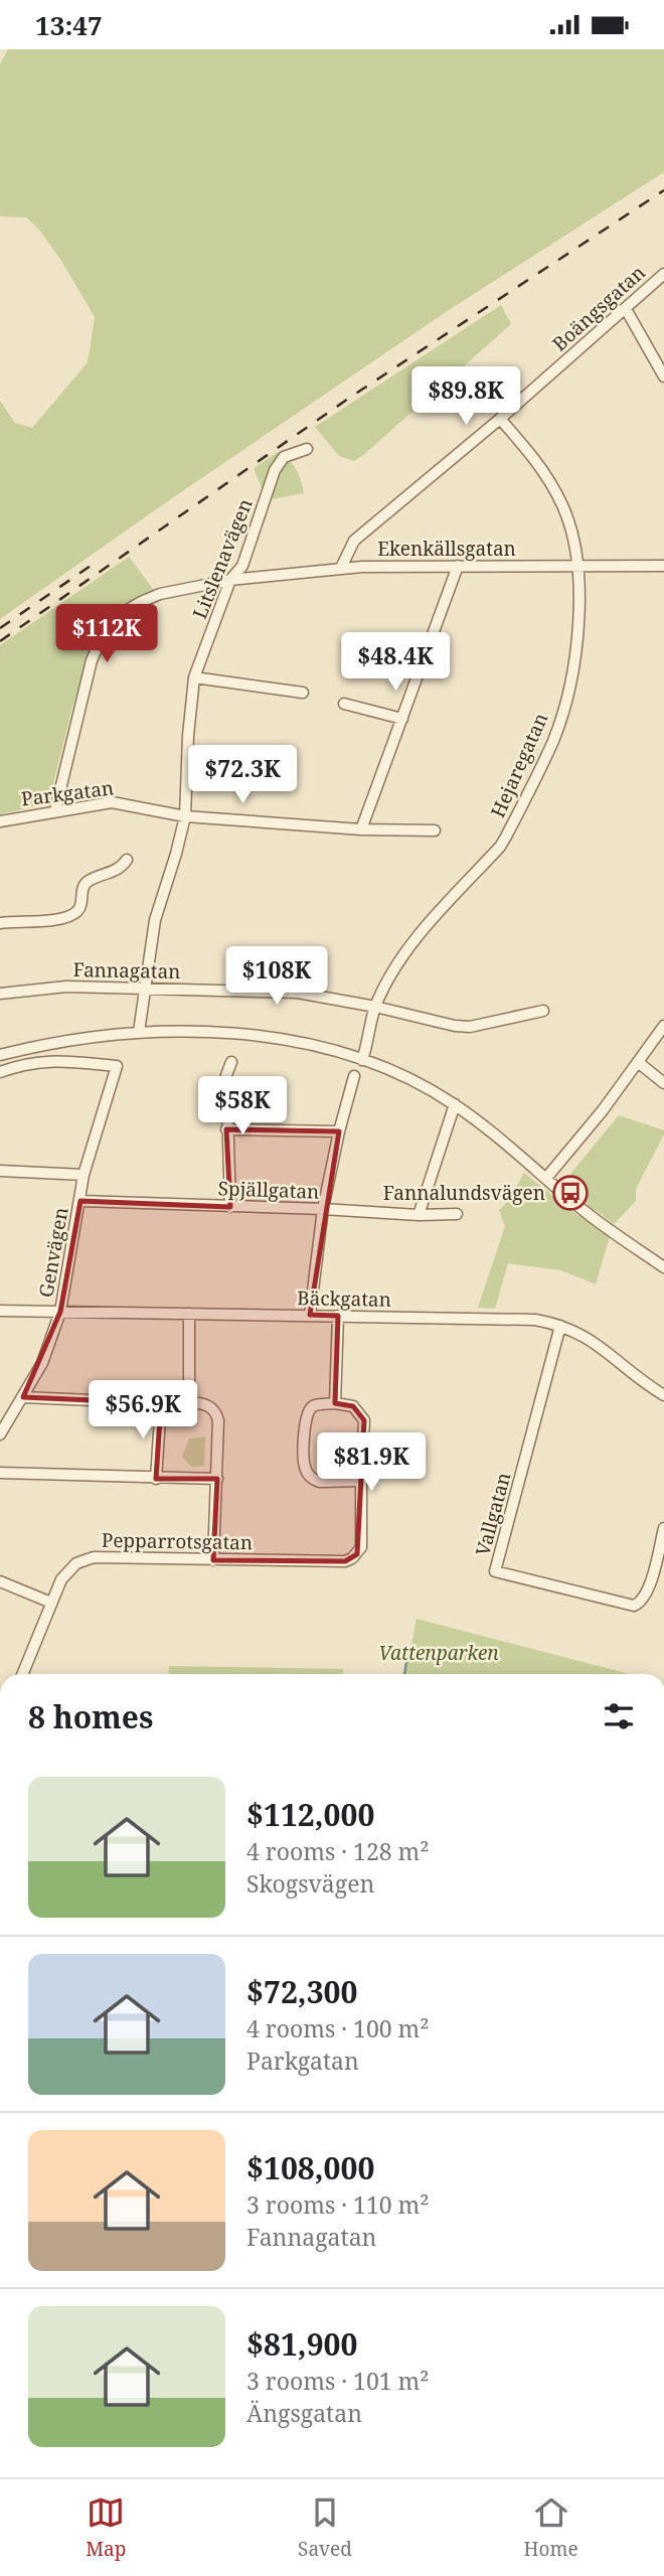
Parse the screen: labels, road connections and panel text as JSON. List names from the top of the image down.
{
  "streets": {
    "street": [
      "Boängsgatan",
      "Ekenkällsgatan",
      "Litslenavägen",
      "Hejaregatan",
      "Parkgatan",
      "Fannagatan",
      "Spjällgatan",
      "Genvägen",
      "Bäckgatan",
      "Vallgatan",
      "Pepparrotsgatan"
    ]
  },
  "crossings": [
    ["Boängsgatan", "Ekenkällsgatan"],
    ["Boängsgatan", "Hejaregatan"],
    ["Ekenkällsgatan", "Litslenavägen"],
    ["Ekenkällsgatan", "Hejaregatan"],
    ["Ekenkällsgatan", "Parkgatan"],
    ["Litslenavägen", "Parkgatan"],
    ["Litslenavägen", "Fannagatan"],
    ["Hejaregatan", "Fannagatan"],
    ["Spjällgatan", "Genvägen"],
    ["Genvägen", "Bäckgatan"],
    ["Bäckgatan", "Vallgatan"]
  ],
  "parks": ["Vattenparken"],
  "places": {
    "bus stop": ["Fannalundsvägen"]
  },
  "page": {
    "status": "13:47",
    "price": [
      "$89.8K",
      "$112K",
      "$48.4K",
      "$72.3K",
      "$108K",
      "$58K",
      "$56.9K",
      "$81.9K"
    ],
    "heading": "8 homes",
    "list": [
      {
        "name": "$112,000",
        "note": "4 rooms · 128 m² · Skogsvägen"
      },
      {
        "name": "$72,300",
        "note": "4 rooms · 100 m² · Parkgatan"
      },
      {
        "name": "$108,000",
        "note": "3 rooms · 110 m² · Fannagatan"
      },
      {
        "name": "$81,900",
        "note": "3 rooms · 101 m² · Ängsgatan"
      }
    ],
    "tabs": ["Map", "Saved", "Home"]
  }
}
